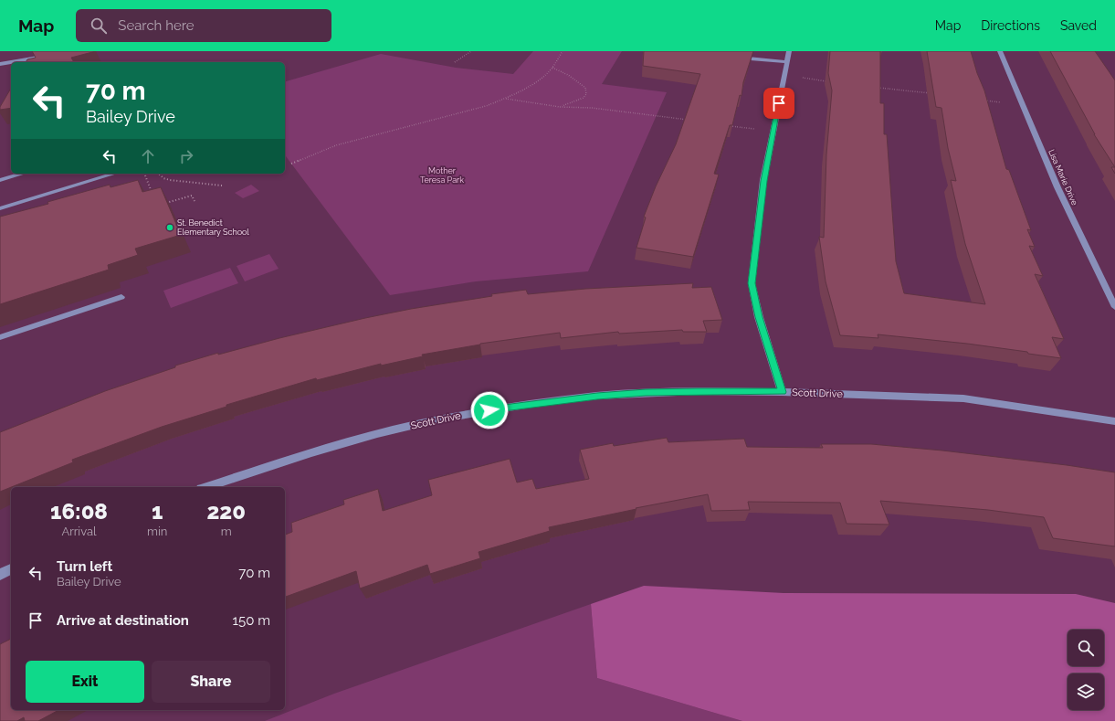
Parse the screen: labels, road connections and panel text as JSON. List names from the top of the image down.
{
  "streets": {
    "street": ["Lisa Marie Drive", "Scott Drive"]
  },
  "parks": ["Mother Teresa Park"],
  "places": ["St. Benedict Elementary School"],
  "page": {
    "header": "Map",
    "search": "Search here",
    "nav": ["Map", "Directions", "Saved"],
    "turn": ["70 m", "Bailey Drive"],
    "eta": [
      "16:08",
      "Arrival",
      "1",
      "min",
      "220",
      "m"
    ],
    "list": [
      {
        "name": "Turn left",
        "note": "Bailey Drive",
        "value": "70 m"
      },
      {
        "name": "Arrive at destination",
        "value": "150 m"
      }
    ],
    "buttons": ["Exit", "Share"]
  }
}
